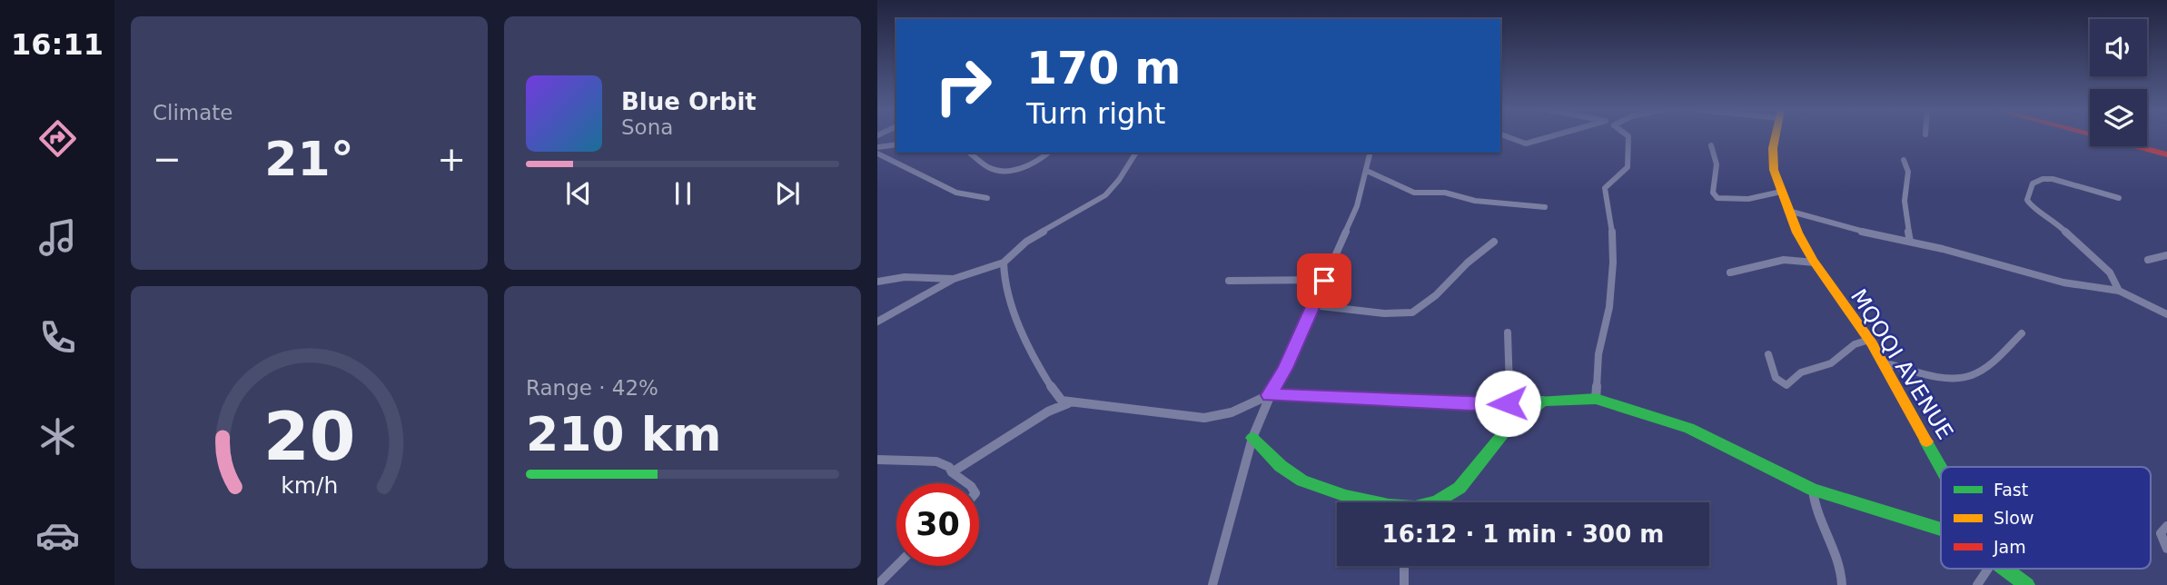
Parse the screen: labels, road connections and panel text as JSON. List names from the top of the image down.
{
  "streets": {
    "street": ["MQOQI AVENUE"]
  },
  "legend": ["Fast", "Slow", "Jam"],
  "page": {
    "tabs": "16:11",
    "tile": [
      "Climate",
      ["Range · 42%", "210 km"]
    ],
    "turn": ["170 m", "Turn right"],
    "song": ["Blue Orbit", "Sona"],
    "heat": ["−", "21°", "+"],
    "limit": "30",
    "trip": "16:12 · 1 min · 300 m",
    "gauge": ["20", "km/h"]
  }
}
